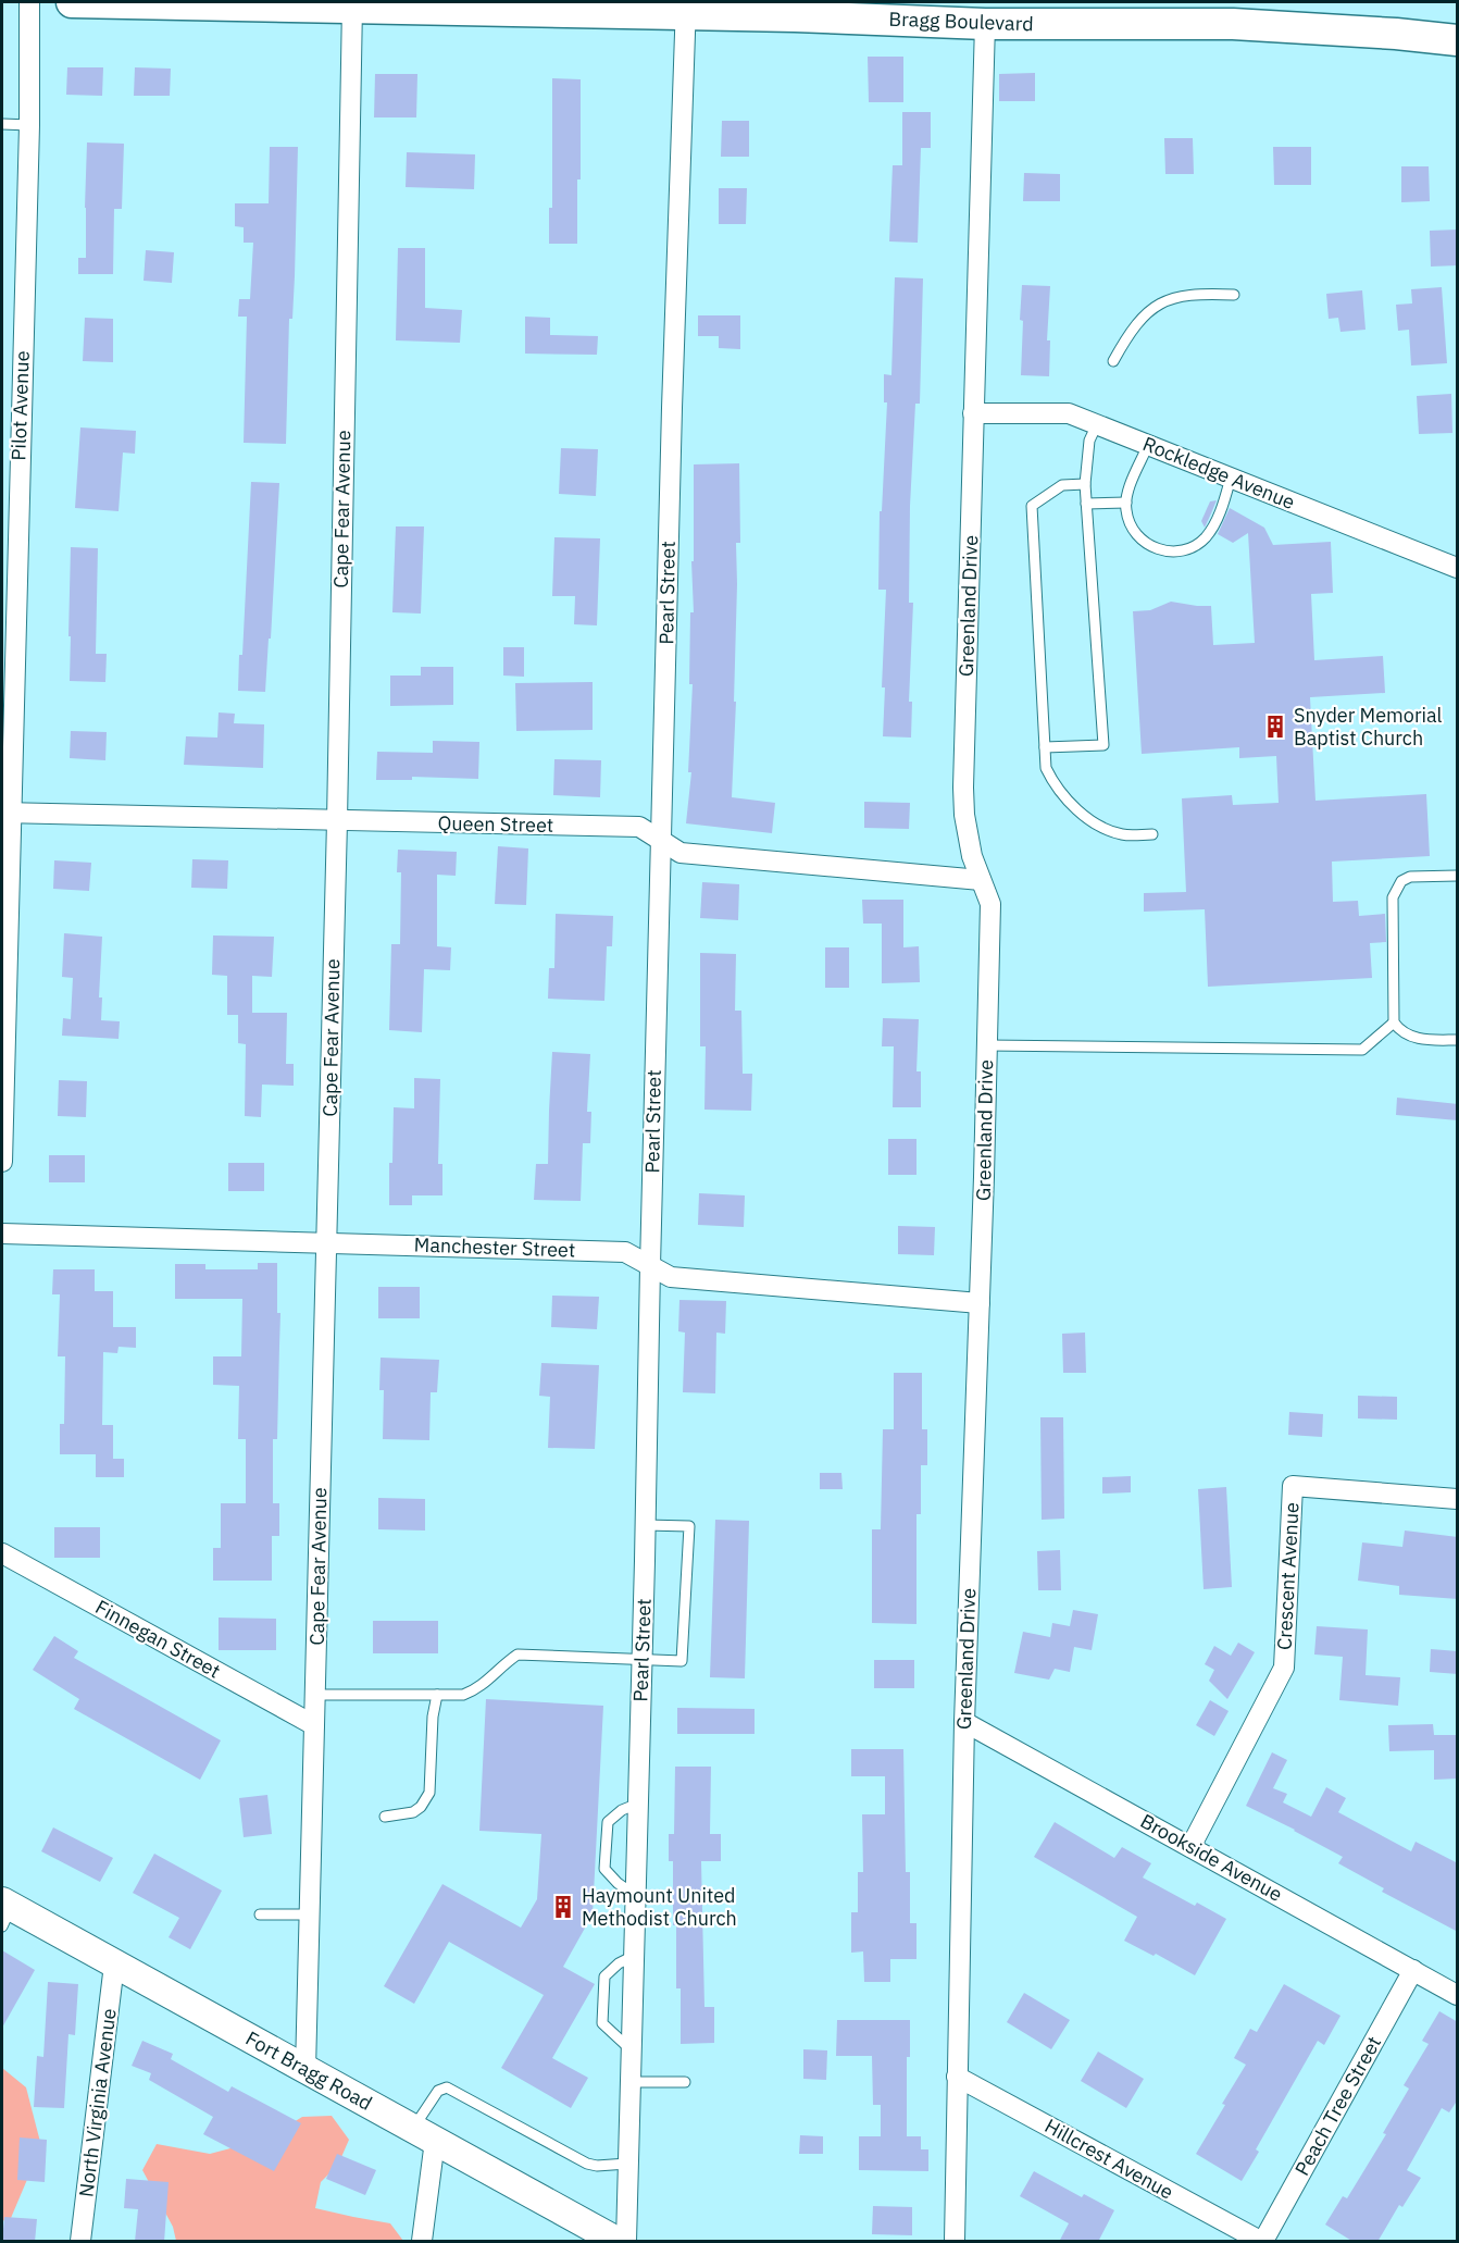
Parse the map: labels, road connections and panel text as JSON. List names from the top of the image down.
{
  "streets": {
    "main road": ["Bragg Boulevard", "Fort Bragg Road"],
    "street": [
      "Pilot Avenue",
      "Rockledge Avenue",
      "Cape Fear Avenue",
      "Pearl Street",
      "Greenland Drive",
      "Queen Street",
      "Manchester Street",
      "Crescent Avenue",
      "Finnegan Street",
      "Brookside Avenue",
      "North Virginia Avenue",
      "Peach Tree Street",
      "Hillcrest Avenue"
    ]
  },
  "crossings": [
    ["Bragg Boulevard", "Cape Fear Avenue"],
    ["Bragg Boulevard", "Pearl Street"],
    ["Bragg Boulevard", "Greenland Drive"],
    ["Pilot Avenue", "Queen Street"],
    ["Rockledge Avenue", "Greenland Drive"],
    ["Cape Fear Avenue", "Queen Street"],
    ["Cape Fear Avenue", "Manchester Street"],
    ["Cape Fear Avenue", "Finnegan Street"],
    ["Cape Fear Avenue", "Fort Bragg Road"],
    ["Pearl Street", "Queen Street"],
    ["Pearl Street", "Manchester Street"],
    ["Greenland Drive", "Queen Street"],
    ["Greenland Drive", "Manchester Street"],
    ["Greenland Drive", "Brookside Avenue"],
    ["Greenland Drive", "Hillcrest Avenue"],
    ["Crescent Avenue", "Brookside Avenue"],
    ["Brookside Avenue", "Peach Tree Street"],
    ["Fort Bragg Road", "North Virginia Avenue"],
    ["Peach Tree Street", "Hillcrest Avenue"]
  ],
  "places": {
    "building": ["Snyder Memorial Baptist Church", "Haymount United Methodist Church"]
  }
}
